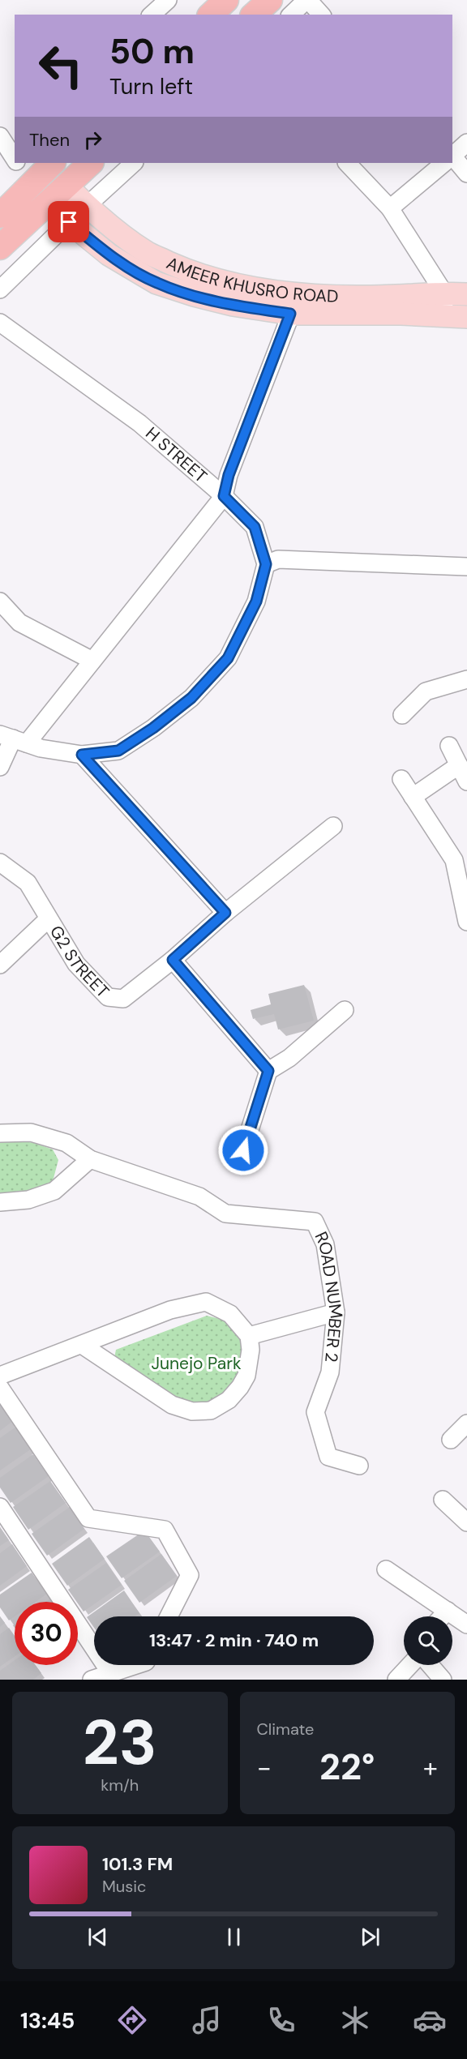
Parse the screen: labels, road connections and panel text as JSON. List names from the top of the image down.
{
  "streets": {
    "main road": ["AMEER KHUSRO ROAD"],
    "street": ["H STREET", "G2 STREET", "ROAD NUMBER 2"]
  },
  "parks": ["Junejo Park"],
  "page": {
    "turn": ["50 m", "Turn left"],
    "then": "Then",
    "limit": "30",
    "trip": "13:47 · 2 min · 740 m",
    "tile": [
      ["23", "km/h"],
      "Climate"
    ],
    "heat": ["−", "22°", "+"],
    "song": ["101.3 FM", "Music"],
    "tabs": "13:45"
  }
}
